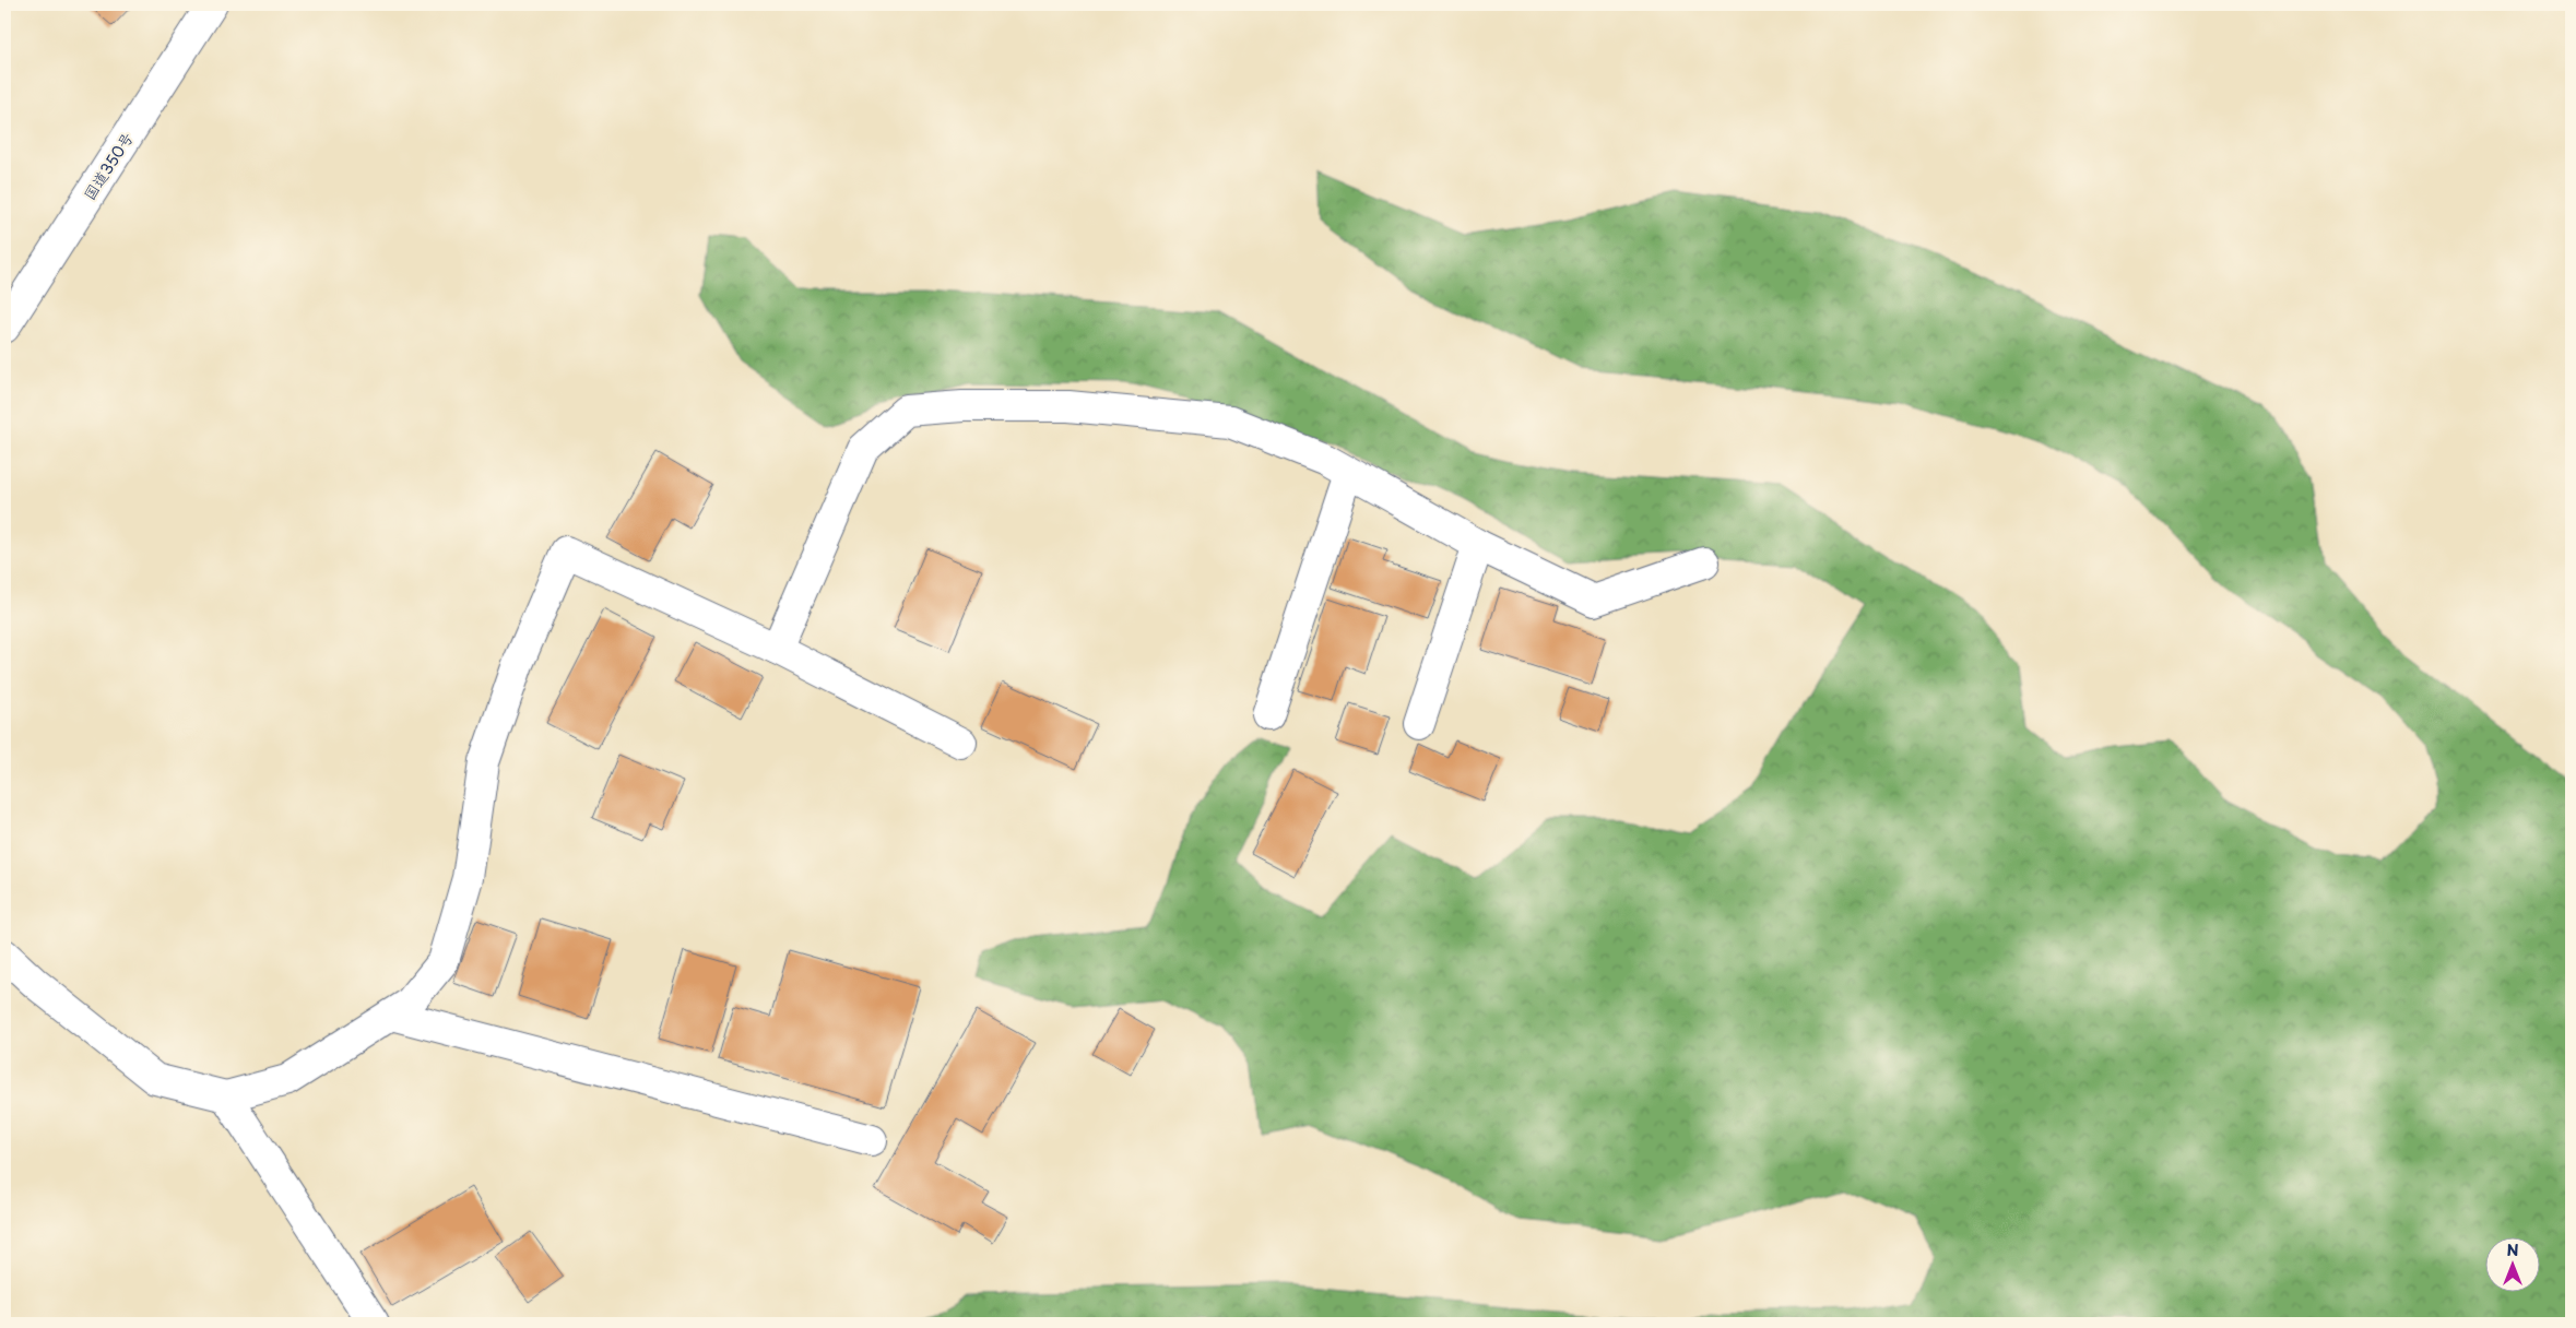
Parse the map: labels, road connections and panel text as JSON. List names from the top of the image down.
{
  "streets": {
    "main road": ["国道350号"]
  },
  "north": "top"
}
